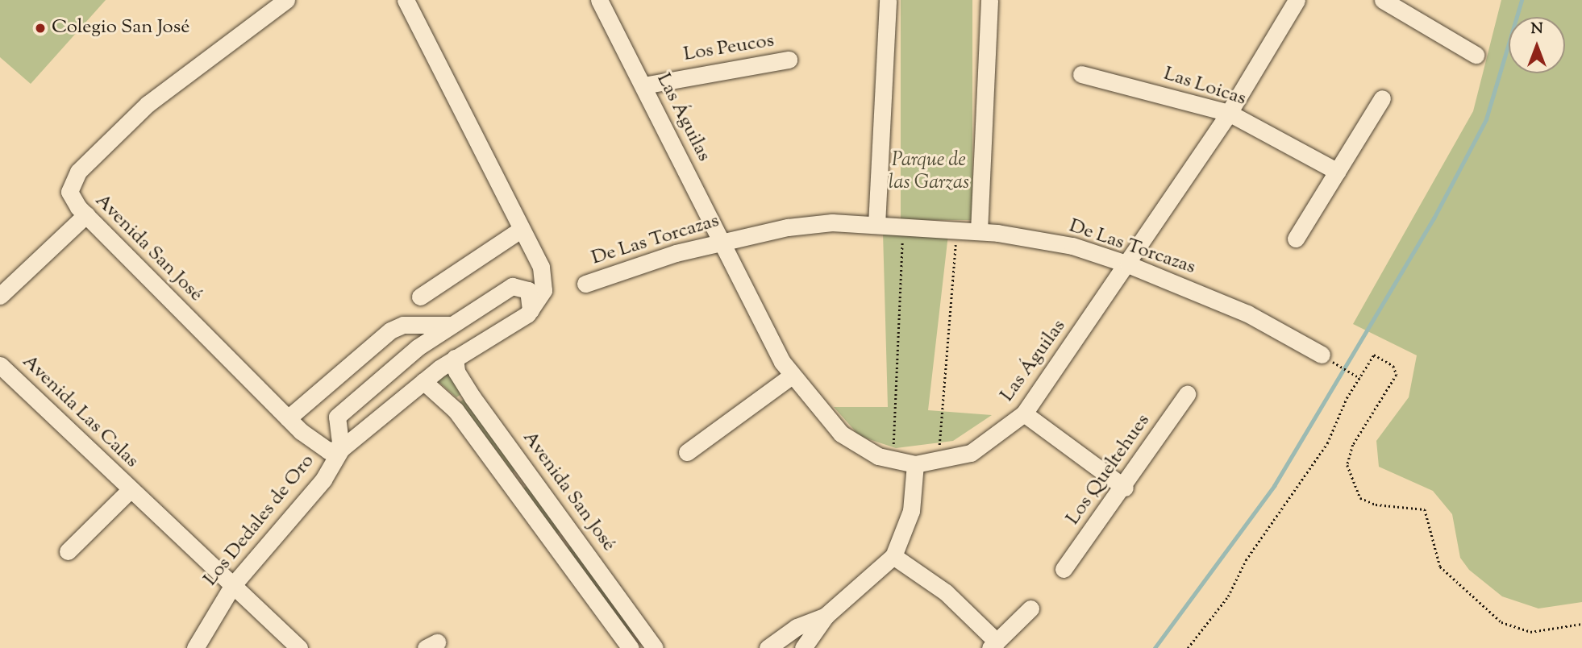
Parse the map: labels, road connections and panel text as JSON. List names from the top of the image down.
{
  "streets": {
    "street": [
      "Los Peucos",
      "Las Loicas",
      "Las Águilas",
      "De Las Torcazas",
      "Avenida San José",
      "Avenida Las Calas",
      "Los Queltehues",
      "Los Dedales de Oro"
    ]
  },
  "crossings": [
    ["Los Peucos", "Las Águilas"],
    ["Las Loicas", "Las Águilas"],
    ["Las Águilas", "De Las Torcazas"],
    ["Avenida San José", "Los Dedales de Oro"],
    ["Avenida Las Calas", "Los Dedales de Oro"]
  ],
  "parks": ["Parque de las Garzas"],
  "places": ["Colegio San José"],
  "north": "top"
}
